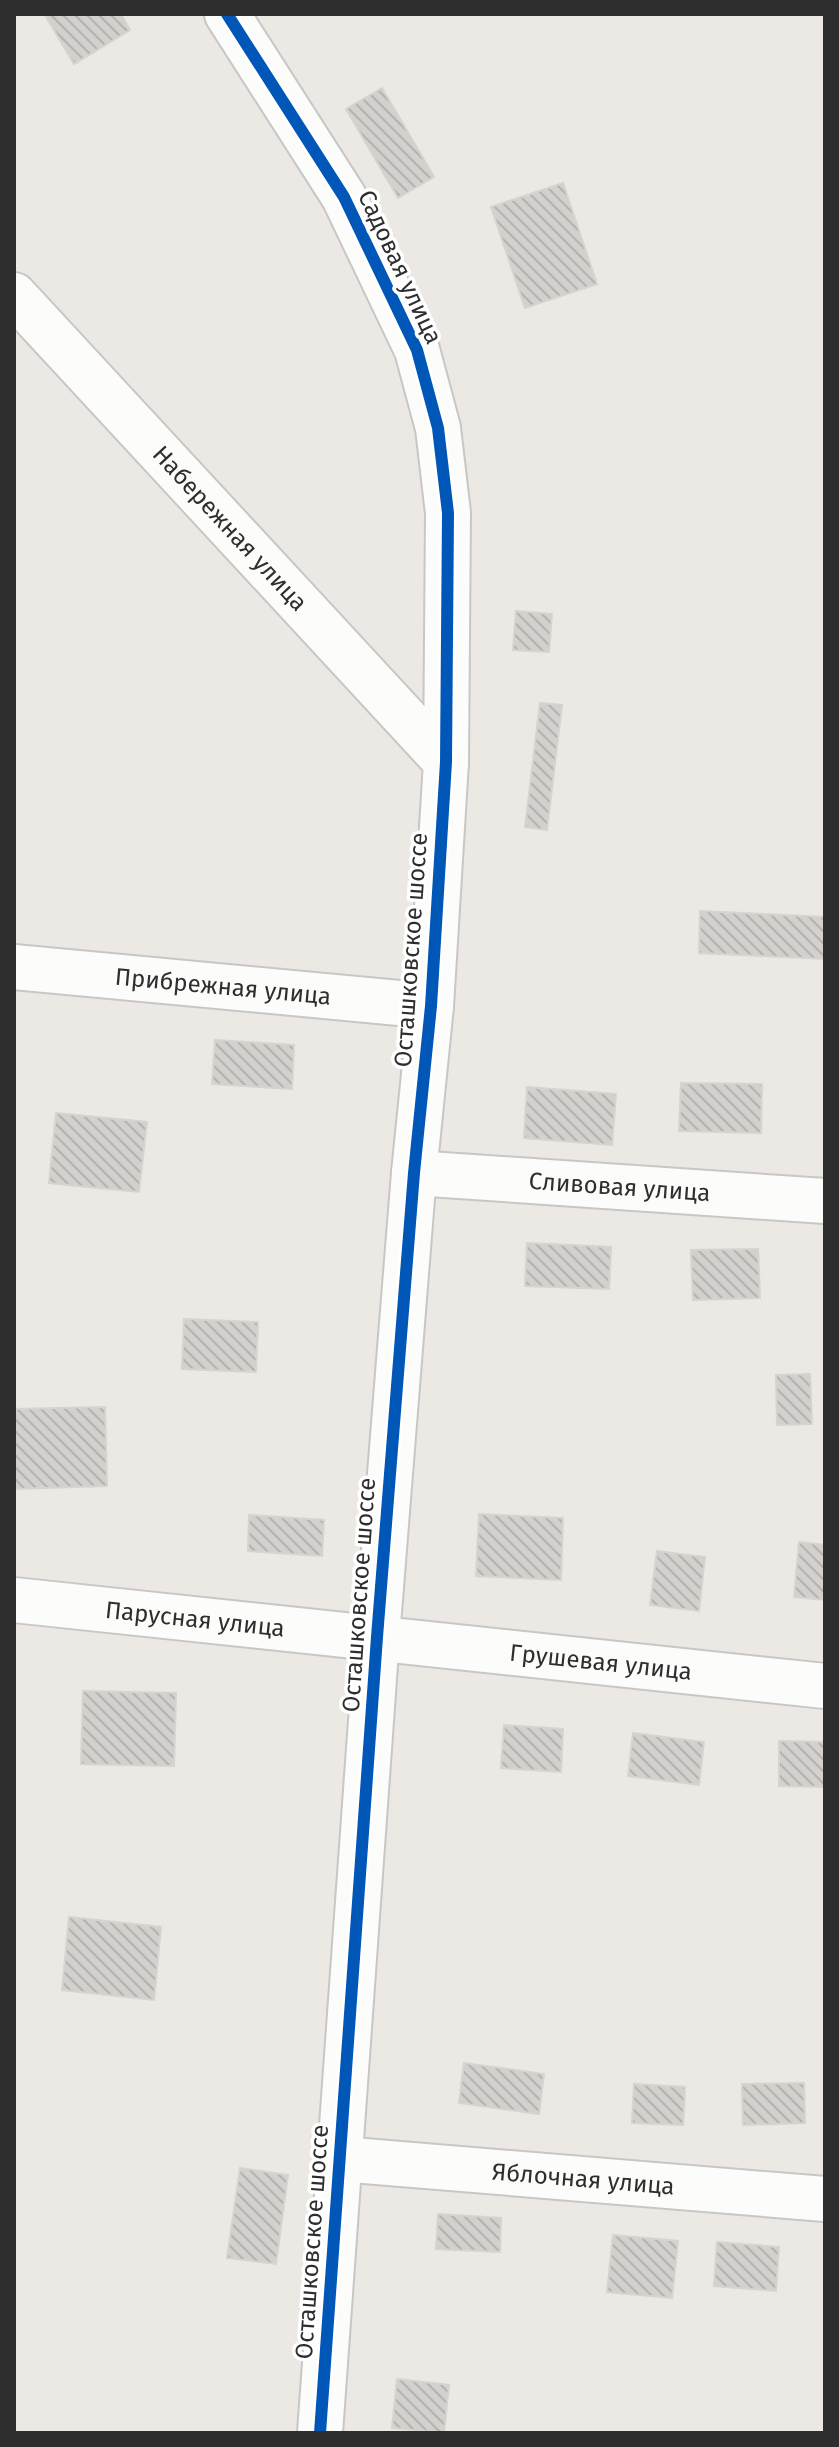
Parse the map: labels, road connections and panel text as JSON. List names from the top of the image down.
{
  "streets": {
    "street": [
      "Садовая улица",
      "Набережная улица",
      "Осташковское шоссе",
      "Прибрежная улица",
      "Сливовая улица",
      "Парусная улица",
      "Грушевая улица",
      "Яблочная улица"
    ]
  },
  "crossings": [
    ["Садовая улица", "Набережная улица"],
    ["Садовая улица", "Осташковское шоссе"],
    ["Набережная улица", "Осташковское шоссе"],
    ["Осташковское шоссе", "Прибрежная улица"],
    ["Осташковское шоссе", "Сливовая улица"],
    ["Осташковское шоссе", "Парусная улица"],
    ["Осташковское шоссе", "Грушевая улица"],
    ["Осташковское шоссе", "Яблочная улица"],
    ["Парусная улица", "Грушевая улица"]
  ]
}
